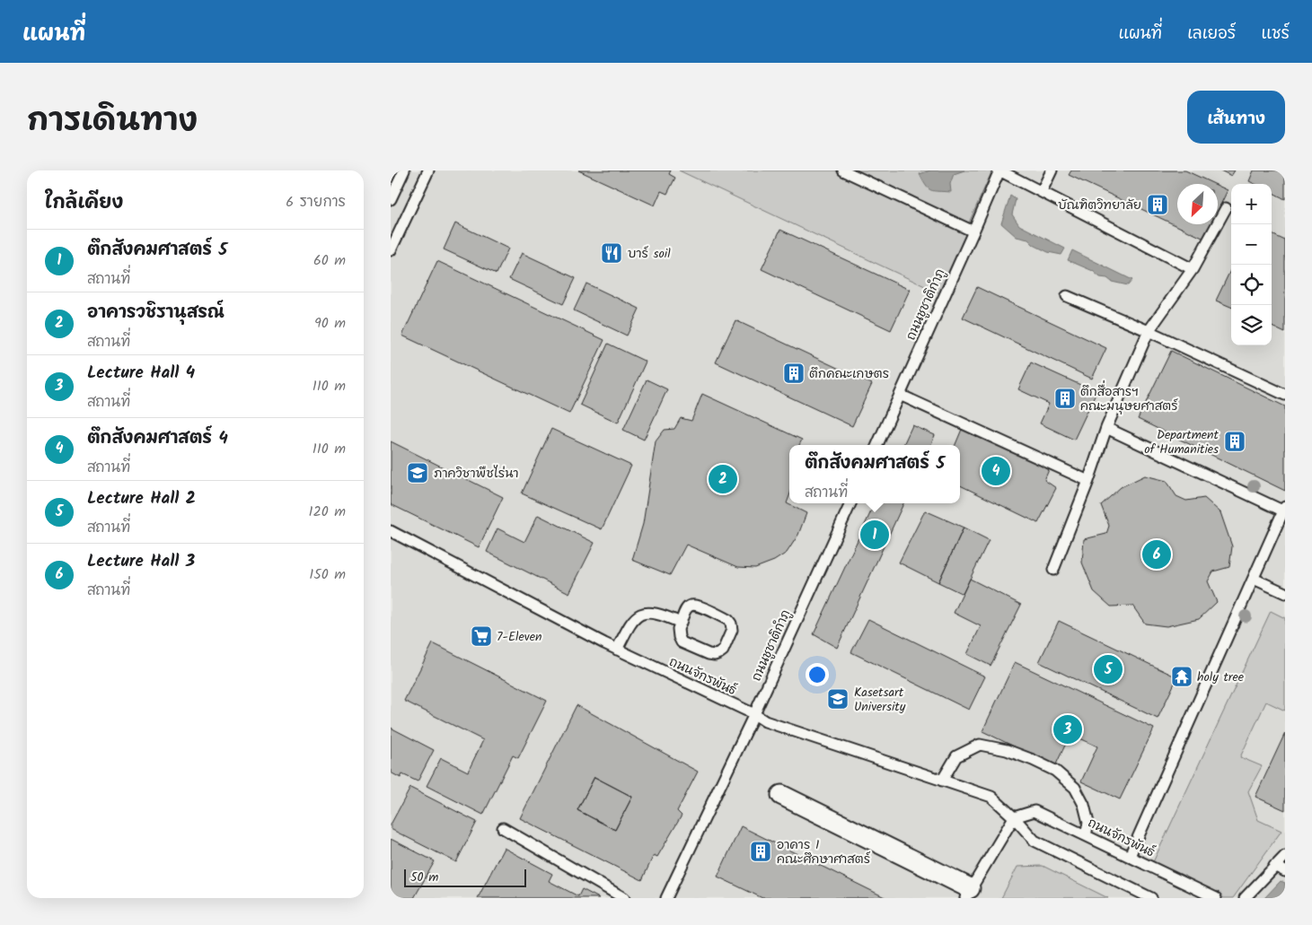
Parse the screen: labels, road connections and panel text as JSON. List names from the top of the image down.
{
  "streets": {
    "lane": ["ถนนชูชาติกำภู", "ถนนจักรพันธ์"]
  },
  "crossings": [
    ["ถนนชูชาติกำภู", "ถนนจักรพันธ์"]
  ],
  "places": {
    "building": [
      "บัณฑิตวิทยาลัย",
      "ตึกคณะเกษตร",
      "ตึกสื่อสารฯ คณะมนุษยศาสตร์",
      "Department of Humanities",
      "อาคาร 1 คณะศึกษาศาสตร์"
    ],
    "restaurant": ["บาร์ soil"],
    "school or university": ["ภาควิชาพืชไร่นา", "Kasetsart University"],
    "supermarket": ["7-Eleven"],
    "temple": ["holy tree"]
  },
  "scale_bar": "50 m",
  "north": "bottom left",
  "page": {
    "header": "แผนที่",
    "nav": ["แผนที่", "เลเยอร์", "แชร์"],
    "title": "การเดินทาง",
    "buttons": "เส้นทาง",
    "heading": ["ใกล้เคียง", "6 รายการ"],
    "map_buttons": ["+", "−"],
    "list": [
      {
        "mark": "1",
        "name": "ตึกสังคมศาสตร์ 5",
        "note": "สถานที่",
        "value": "60 m"
      },
      {
        "mark": "2",
        "name": "อาคารวชิรานุสรณ์",
        "note": "สถานที่",
        "value": "90 m"
      },
      {
        "mark": "3",
        "name": "Lecture Hall 4",
        "note": "สถานที่",
        "value": "110 m"
      },
      {
        "mark": "4",
        "name": "ตึกสังคมศาสตร์ 4",
        "note": "สถานที่",
        "value": "110 m"
      },
      {
        "mark": "5",
        "name": "Lecture Hall 2",
        "note": "สถานที่",
        "value": "120 m"
      },
      {
        "mark": "6",
        "name": "Lecture Hall 3",
        "note": "สถานที่",
        "value": "150 m"
      }
    ],
    "popup": ["ตึกสังคมศาสตร์ 5", "สถานที่"],
    "pins": [
      "4",
      "2",
      "1",
      "6",
      "5",
      "3"
    ],
    "scale": "50 m"
  }
}
